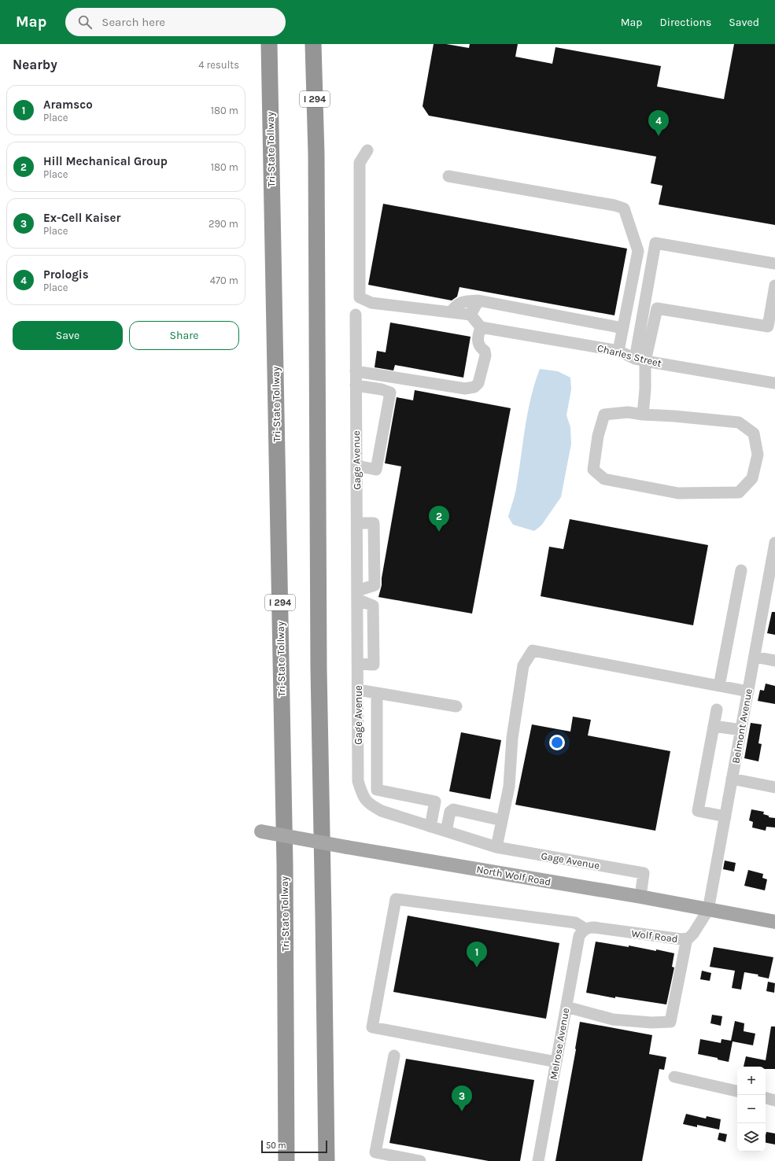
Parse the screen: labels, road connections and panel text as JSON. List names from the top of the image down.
{
  "streets": {
    "highway": ["I 294", "Tri-State Tollway"],
    "main road": ["North Wolf Road"],
    "street": [
      "Charles Street",
      "Gage Avenue",
      "Belmont Avenue",
      "Wolf Road",
      "Melrose Avenue"
    ]
  },
  "crossings": [
    ["Gage Avenue", "North Wolf Road"],
    ["Belmont Avenue", "North Wolf Road"],
    ["Belmont Avenue", "Wolf Road"],
    ["North Wolf Road", "Wolf Road"],
    ["Wolf Road", "Melrose Avenue"]
  ],
  "scale_bar": "50 m",
  "page": {
    "header": "Map",
    "search": "Search here",
    "nav": ["Map", "Directions", "Saved"],
    "heading": ["Nearby", "4 results"],
    "list": [
      {
        "mark": "1",
        "name": "Aramsco",
        "note": "Place",
        "value": "180 m"
      },
      {
        "mark": "2",
        "name": "Hill Mechanical Group",
        "note": "Place",
        "value": "180 m"
      },
      {
        "mark": "3",
        "name": "Ex-Cell Kaiser",
        "note": "Place",
        "value": "290 m"
      },
      {
        "mark": "4",
        "name": "Prologis",
        "note": "Place",
        "value": "470 m"
      }
    ],
    "pins": [
      "4",
      "2",
      "1",
      "3"
    ],
    "buttons": ["Save", "Share"],
    "map_buttons": ["+", "−"],
    "scale": "50 m"
  }
}
